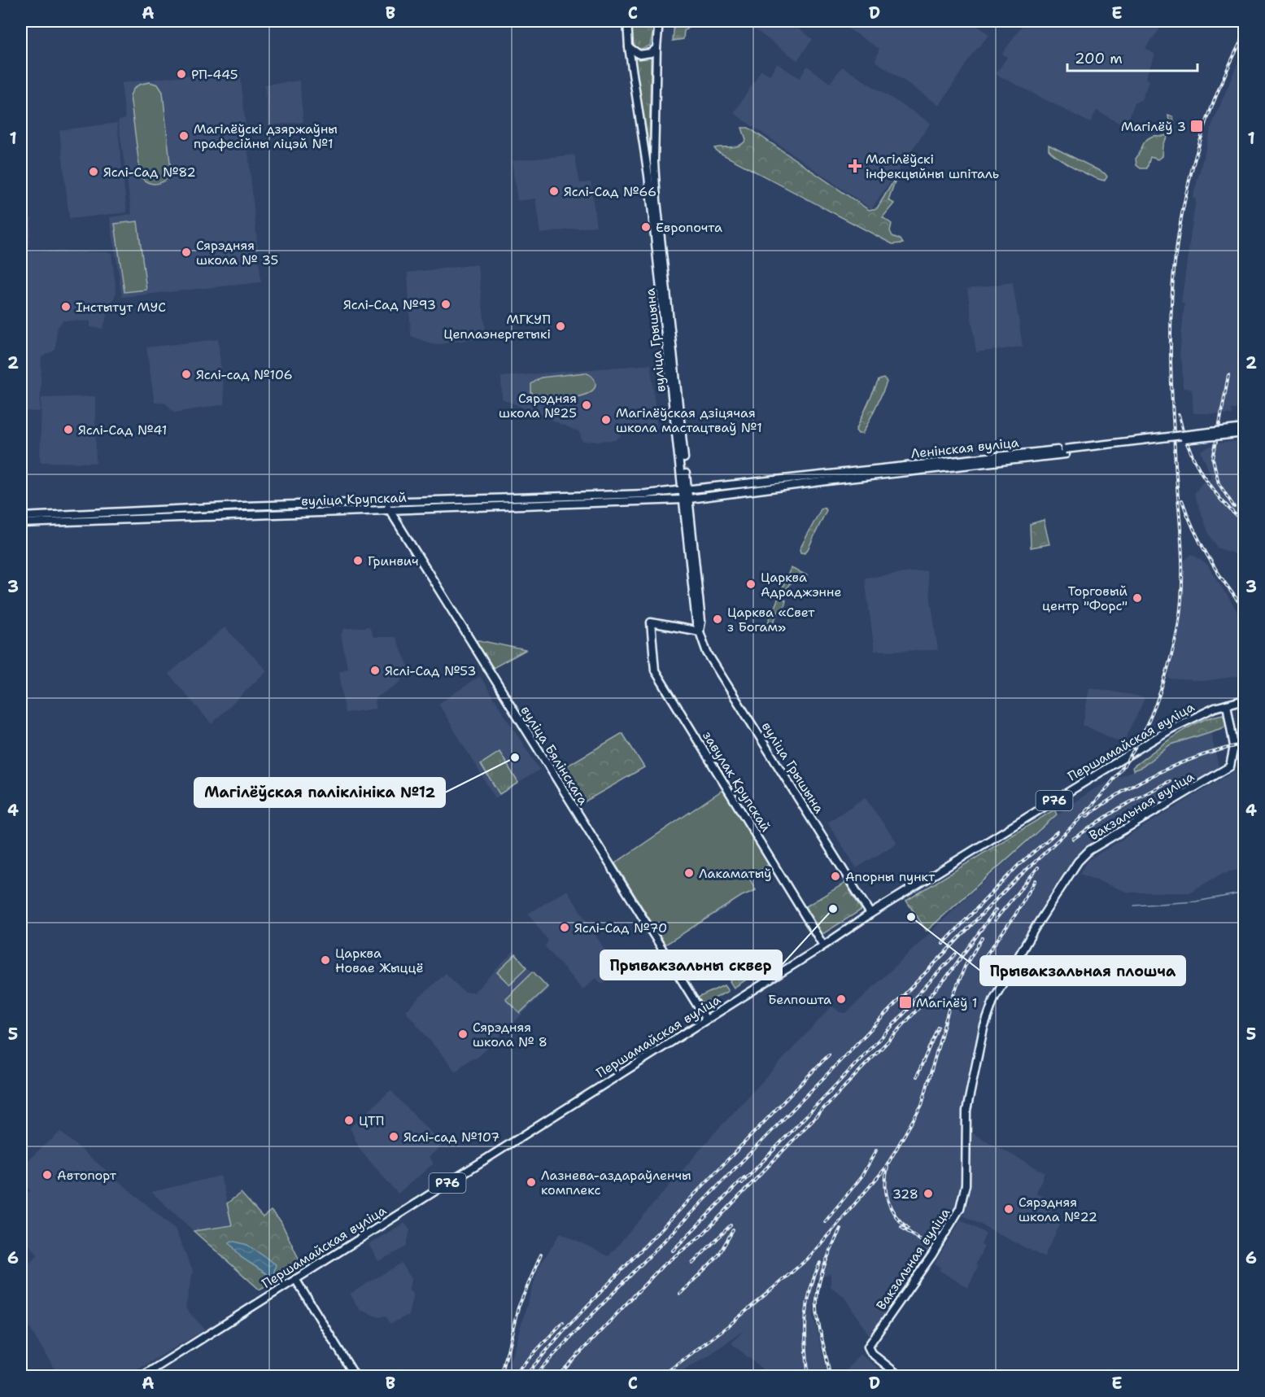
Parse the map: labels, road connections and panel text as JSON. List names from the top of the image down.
{
  "streets": {
    "main road": [
      "вуліца Грышына",
      "Ленінская вуліца",
      "вуліца Крупскай",
      "Першамайская вуліца",
      "вуліца Бялінскага",
      "завулак Крупскай",
      "Р76",
      "Вакзальная вуліца"
    ]
  },
  "crossings": [
    ["вуліца Грышына", "Ленінская вуліца"],
    ["вуліца Грышына", "вуліца Крупскай"],
    ["вуліца Грышына", "Першамайская вуліца"],
    ["вуліца Грышына", "завулак Крупскай"],
    ["Ленінская вуліца", "вуліца Крупскай"],
    ["вуліца Крупскай", "вуліца Бялінскага"],
    ["Першамайская вуліца", "вуліца Бялінскага"],
    ["Першамайская вуліца", "завулак Крупскай"],
    ["Першамайская вуліца", "Вакзальная вуліца"]
  ],
  "places": {
    "other": [
      "РП-445",
      "Магілёўскі дзяржаўны прафесійны ліцэй №1",
      "Яслі-Сад №82",
      "Яслі-Сад №66",
      "Европочта",
      "Сярэдняя школа № 35",
      "Яслі-Сад №93",
      "Інстытут МУС",
      "МГКУП Цеплаэнергетыкі",
      "Яслі-сад №106",
      "Сярэдняя школа №25",
      "Магілёўская дзіцячая школа мастацтваў №1",
      "Яслі-Сад №41",
      "Гринвич",
      "Царква Адраджэнне",
      "Торговый центр \"Форс\"",
      "Царква «Свет з Богам»",
      "Яслі-Сад №53",
      "Магілёўская паліклініка №12",
      "Лакаматыў",
      "Апорны пункт",
      "Прывакзальны сквер",
      "Прывакзальная плошча",
      "Яслі-Сад №70",
      "Царква Новае Жыццё",
      "Белпошта",
      "Сярэдняя школа № 8",
      "ЦТП",
      "Яслі-сад №107",
      "Автопорт",
      "Лазнева-аздараўленчы комплекс",
      "328",
      "Сярэдняя школа №22"
    ],
    "transit": ["Магілёў 3", "Магілёў 1"],
    "health": ["Магілёўскі інфекцыйны шпіталь"]
  },
  "scale_bar": "200 m",
  "grid": {
    "columns": [
      "A",
      "B",
      "C",
      "D",
      "E"
    ],
    "rows": [
      "1",
      "2",
      "3",
      "4",
      "5",
      "6"
    ]
  }
}
